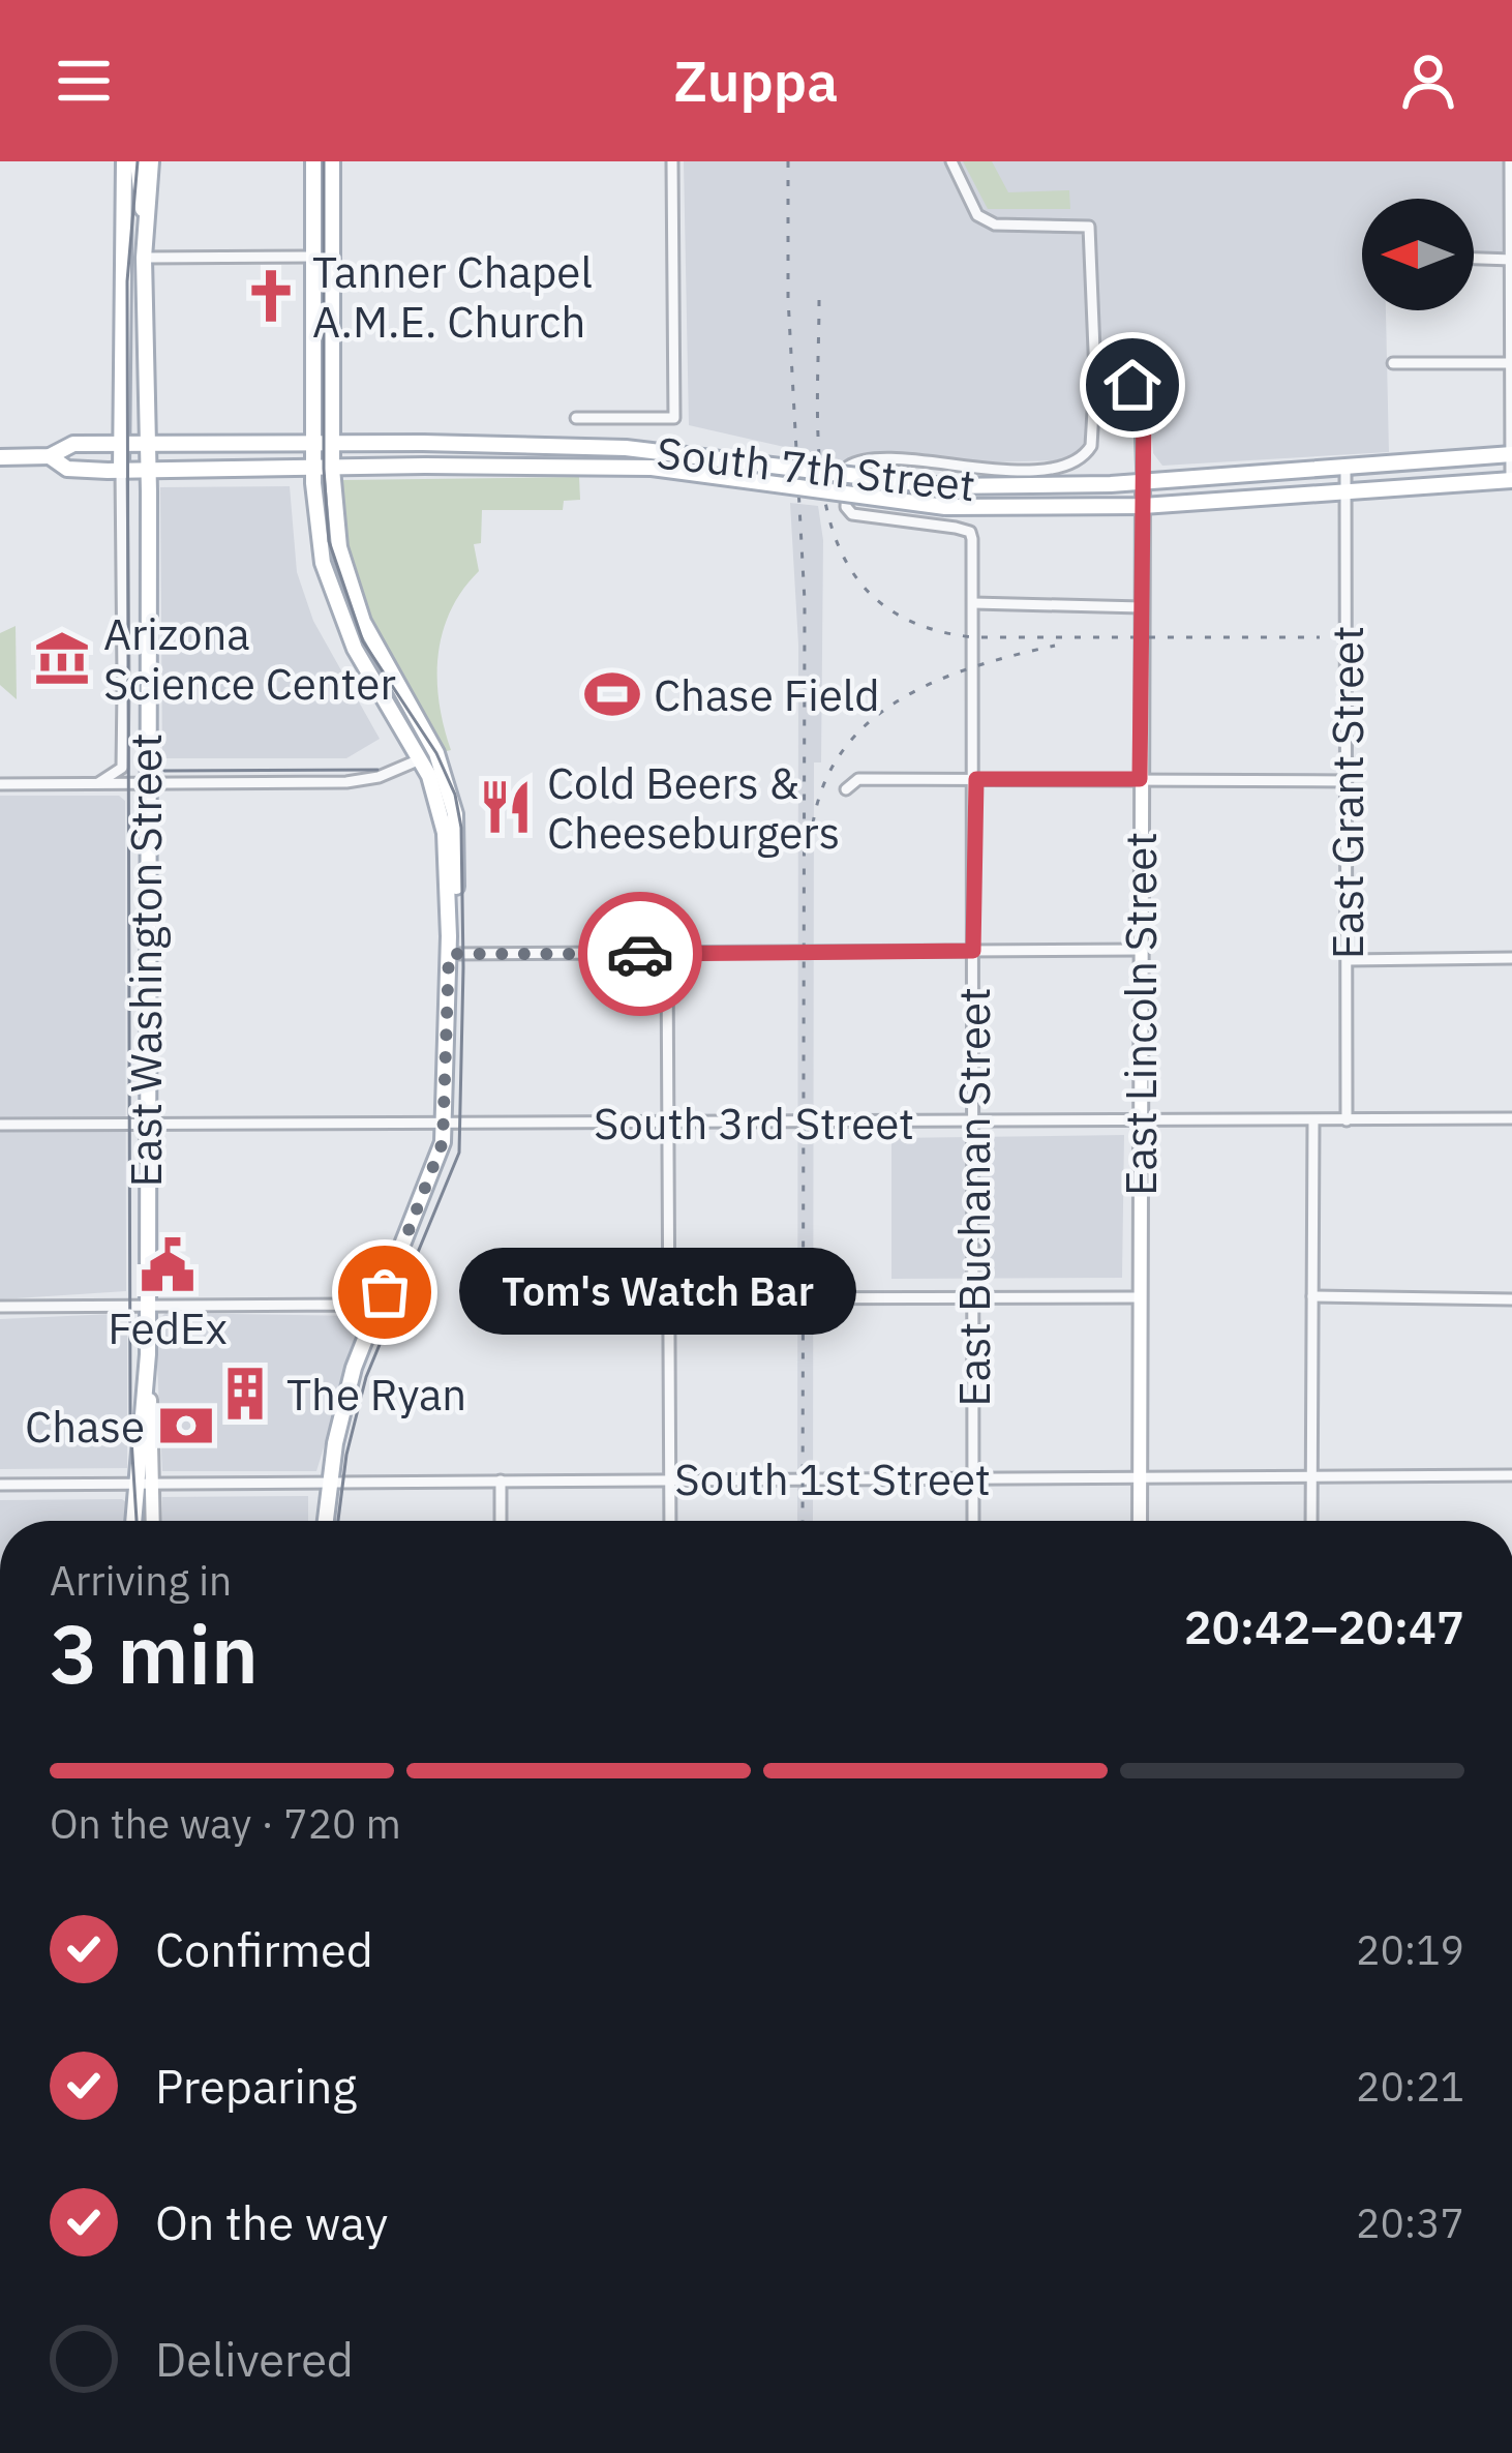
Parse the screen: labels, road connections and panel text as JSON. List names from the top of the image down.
{
  "streets": {
    "main road": ["South 7th Street", "East Washington Street", "East Lincoln Street"],
    "street": [
      "East Grant Street",
      "South 3rd Street",
      "East Buchanan Street",
      "South 1st Street"
    ]
  },
  "crossings": [
    ["South 7th Street", "East Grant Street"],
    ["South 7th Street", "East Washington Street"],
    ["South 7th Street", "East Lincoln Street"],
    ["East Grant Street", "South 3rd Street"],
    ["East Washington Street", "South 3rd Street"],
    ["East Washington Street", "South 1st Street"],
    ["East Lincoln Street", "South 3rd Street"],
    ["East Lincoln Street", "East Buchanan Street"],
    ["East Lincoln Street", "South 1st Street"],
    ["South 3rd Street", "East Buchanan Street"],
    ["East Buchanan Street", "South 1st Street"]
  ],
  "places": {
    "church": ["Tanner Chapel A.M.E. Church"],
    "museum": ["Arizona Science Center"],
    "sports": ["Chase Field"],
    "restaurant": ["Cold Beers & Cheeseburgers"],
    "public building": ["FedEx"],
    "other": ["Tom's Watch Bar"],
    "building": ["The Ryan"],
    "bank": ["Chase"]
  },
  "north": "left",
  "page": {
    "header": "Zuppa",
    "bubble": "Tom's Watch Bar",
    "heading": ["3 min", "Arriving in", "20:42–20:47"],
    "bar": "On the way · 720 m",
    "list": [
      ["Confirmed", "20:19"],
      ["Preparing", "20:21"],
      ["On the way", "20:37"],
      "Delivered"
    ]
  }
}
